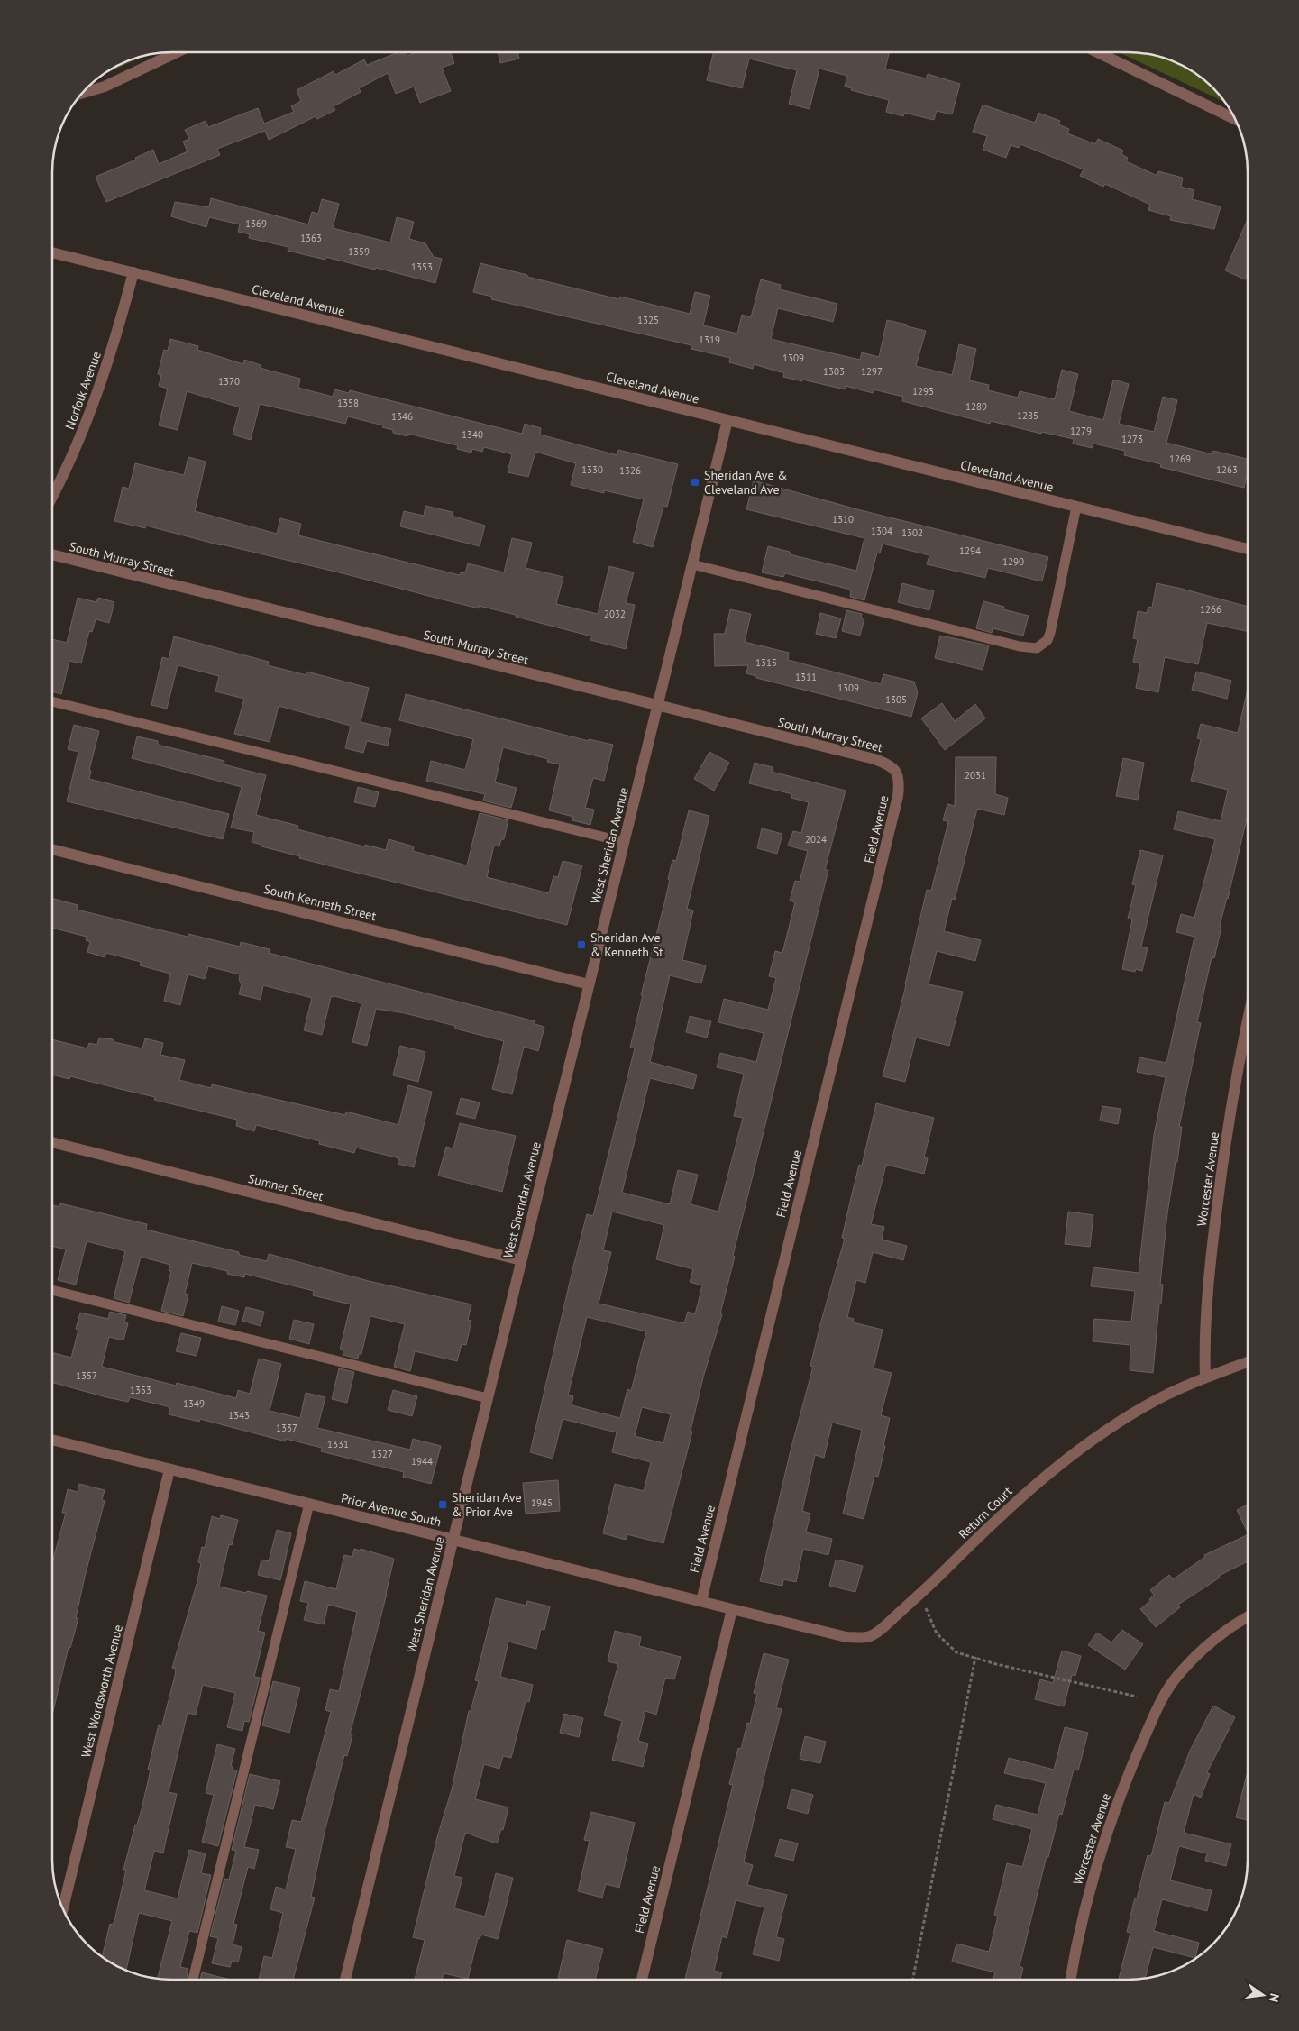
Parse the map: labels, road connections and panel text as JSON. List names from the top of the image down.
{
  "streets": {
    "street": [
      "Cleveland Avenue",
      "Norfolk Avenue",
      "South Murray Street",
      "Field Avenue",
      "West Sheridan Avenue",
      "South Kenneth Street",
      "Worcester Avenue",
      "Sumner Street",
      "Prior Avenue South",
      "Return Court",
      "West Wordsworth Avenue"
    ]
  },
  "crossings": [
    ["Cleveland Avenue", "Norfolk Avenue"],
    ["Cleveland Avenue", "West Sheridan Avenue"],
    ["South Murray Street", "Field Avenue"],
    ["South Murray Street", "West Sheridan Avenue"],
    ["Field Avenue", "Prior Avenue South"],
    ["Field Avenue", "Return Court"],
    ["West Sheridan Avenue", "South Kenneth Street"],
    ["West Sheridan Avenue", "Sumner Street"],
    ["West Sheridan Avenue", "Prior Avenue South"],
    ["Worcester Avenue", "Return Court"],
    ["Prior Avenue South", "Return Court"],
    ["Prior Avenue South", "West Wordsworth Avenue"]
  ],
  "places": {
    "transit": ["Sheridan Ave & Cleveland Ave", "Sheridan Ave & Kenneth St", "Sheridan Ave & Prior Ave"]
  },
  "house_numbers": [
    "1369",
    "1363",
    "1359",
    "1353",
    "1325",
    "1319",
    "1309",
    "1303",
    "1297",
    "1370",
    "1293",
    "1358",
    "1289",
    "1285",
    "1346",
    "1279",
    "1340",
    "1273",
    "1269",
    "1330",
    "1263",
    "1326",
    "1310",
    "1304",
    "1302",
    "1294",
    "1290",
    "1266",
    "2032",
    "1315",
    "1311",
    "1309",
    "1305",
    "2031",
    "2024",
    "1357",
    "1353",
    "1349",
    "1343",
    "1337",
    "1331",
    "1327",
    "1944",
    "1945"
  ],
  "north": "right"
}
